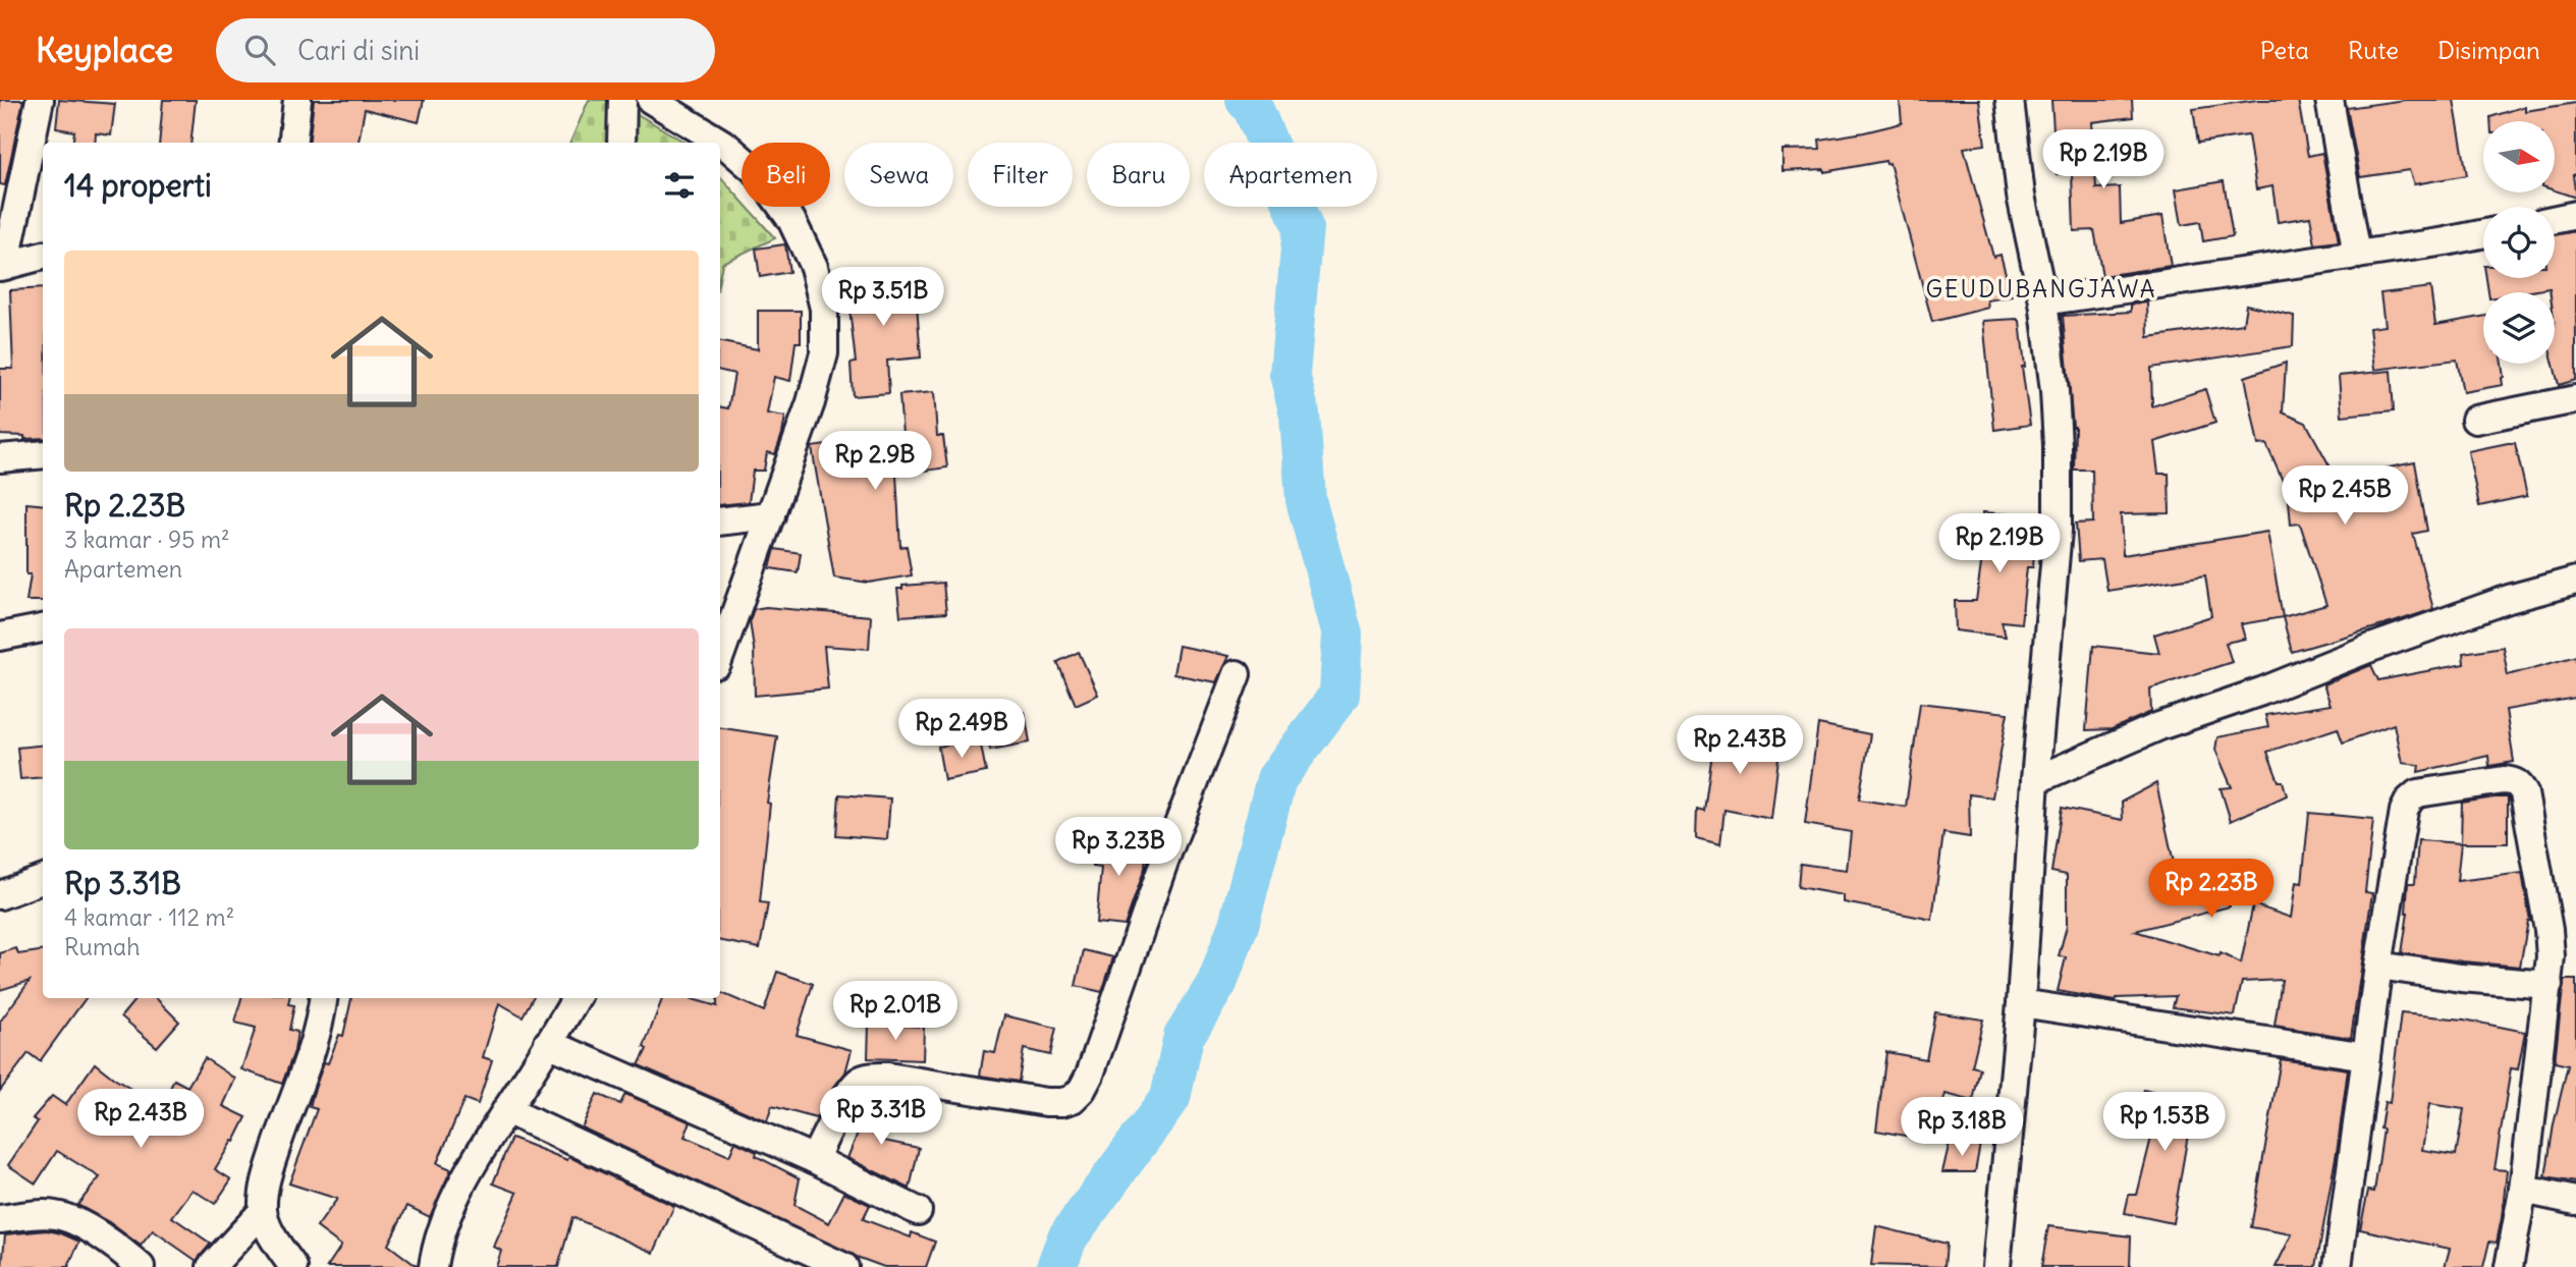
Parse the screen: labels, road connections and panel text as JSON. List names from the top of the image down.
{
  "districts": ["GEUDUBANGJAWA"],
  "north": "right",
  "page": {
    "header": "Keyplace",
    "search": "Cari di sini",
    "nav": ["Peta", "Rute", "Disimpan"],
    "price": [
      "Rp 2.19B",
      "Rp 3.51B",
      "Rp 2.9B",
      "Rp 2.45B",
      "Rp 2.19B",
      "Rp 2.49B",
      "Rp 2.43B",
      "Rp 3.23B",
      "Rp 2.23B",
      "Rp 2.01B",
      "Rp 3.31B",
      "Rp 2.43B",
      "Rp 1.53B",
      "Rp 3.18B"
    ],
    "chip": [
      "Beli",
      "Sewa",
      "Filter",
      "Baru",
      "Apartemen"
    ],
    "heading": "14 properti",
    "list": [
      {
        "name": "Rp 2.23B",
        "note": "3 kamar · 95 m² · Apartemen"
      },
      {
        "name": "Rp 3.31B",
        "note": "4 kamar · 112 m² · Rumah"
      }
    ]
  }
}
